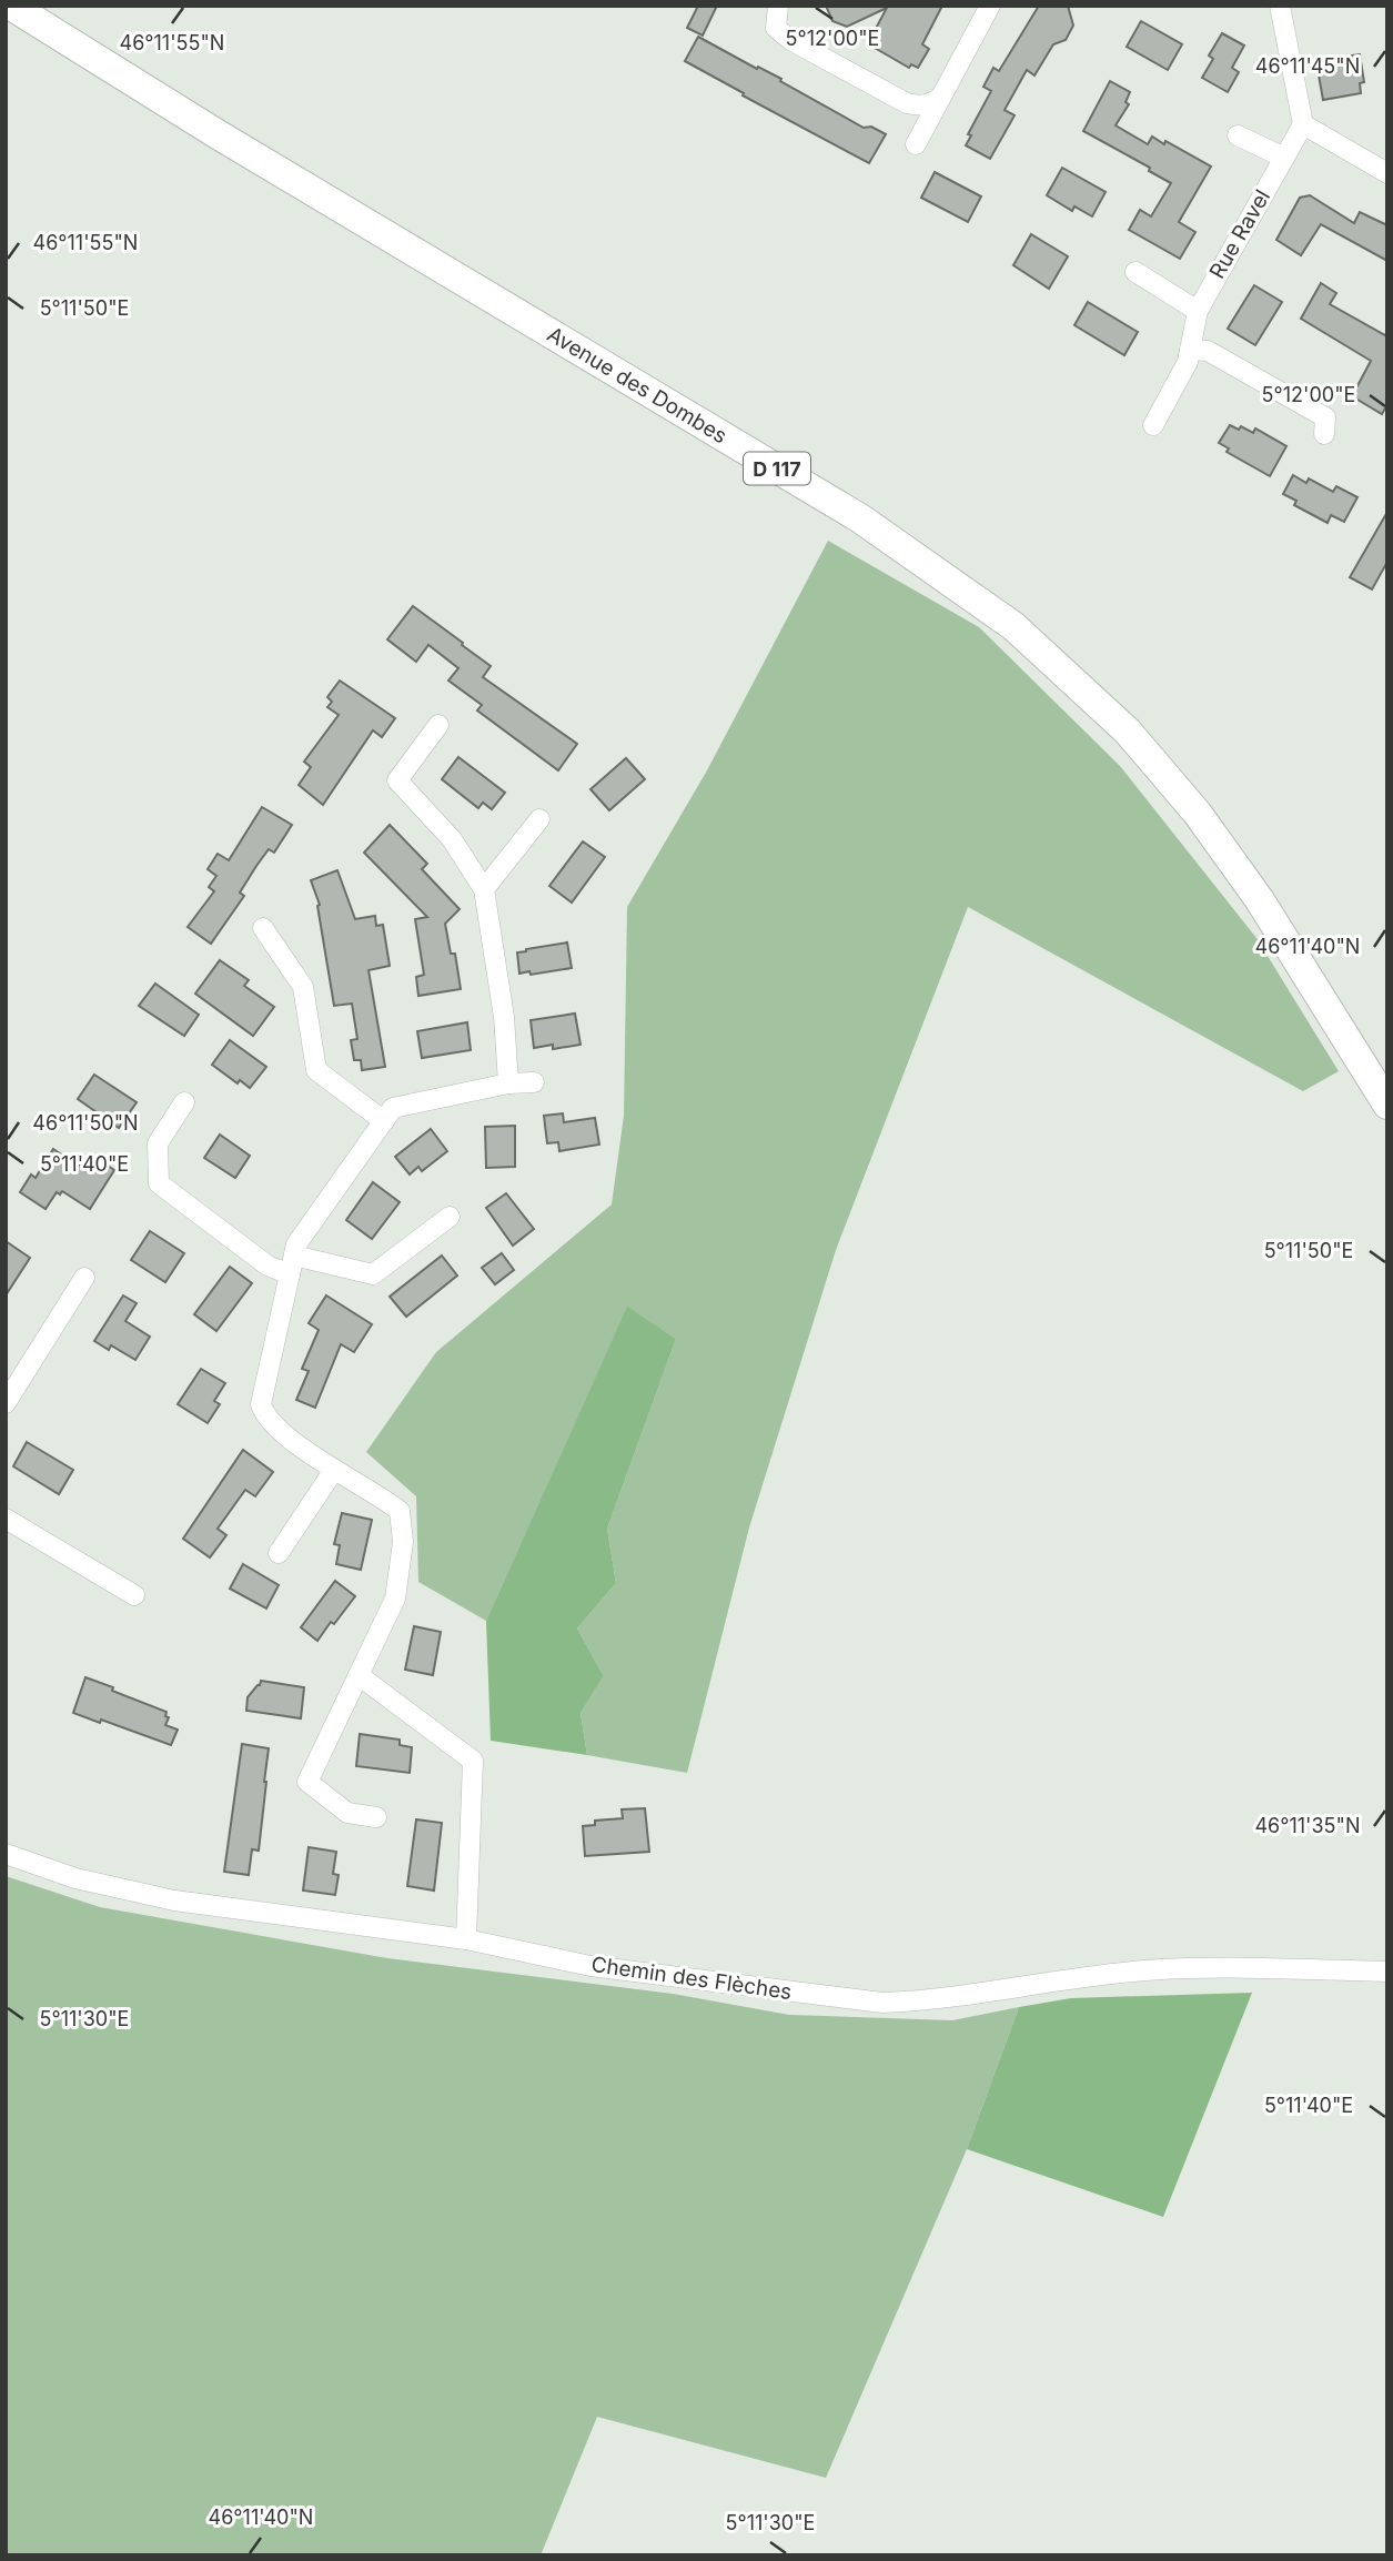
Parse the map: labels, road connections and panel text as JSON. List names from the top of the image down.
{
  "streets": {
    "main road": ["Avenue des Dombes", "D 117"],
    "street": ["Rue Ravel", "Chemin des Flèches"]
  },
  "coordinates": [
    "5°12'00\"E",
    "46°11'55\"N",
    "46°11'45\"N",
    "5°11'50\"E",
    "46°11'40\"N",
    "46°11'50\"N",
    "5°11'40\"E",
    "46°11'35\"N",
    "5°11'30\"E"
  ]
}
